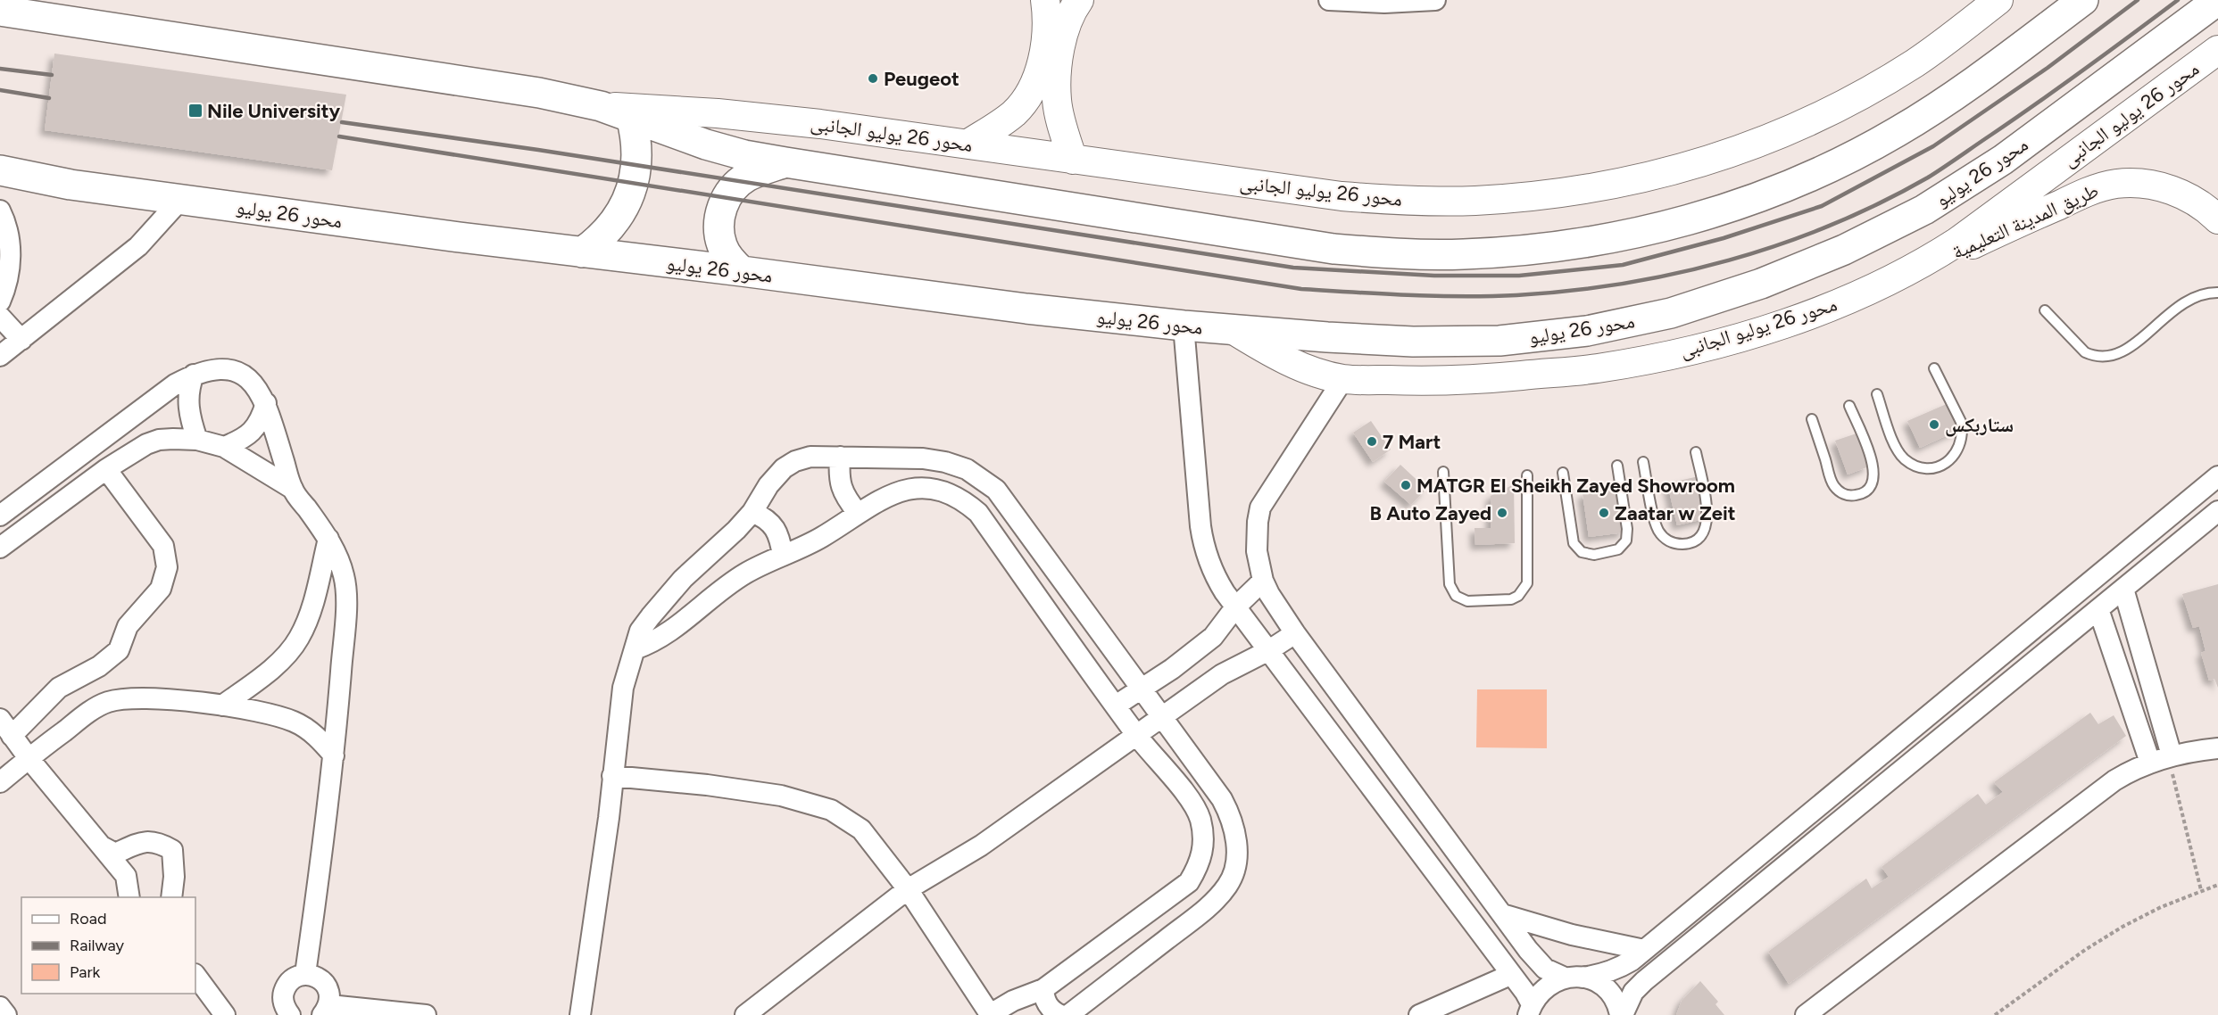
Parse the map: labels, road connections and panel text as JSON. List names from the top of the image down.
{
  "streets": {
    "highway": ["محور 26 يوليو"],
    "main road": ["محور 26 يوليو الجانبى", "طريق المدينة التعليمية"]
  },
  "crossings": [
    ["محور 26 يوليو الجانبى", "محور 26 يوليو"],
    ["محور 26 يوليو الجانبى", "طريق المدينة التعليمية"]
  ],
  "places": {
    "other": [
      "Peugeot",
      "ستاربكس",
      "7 Mart",
      "MATGR El Sheikh Zayed Showroom",
      "B Auto Zayed",
      "Zaatar w Zeit"
    ],
    "transit": ["Nile University"]
  },
  "legend": ["Road", "Railway", "Park"]
}
